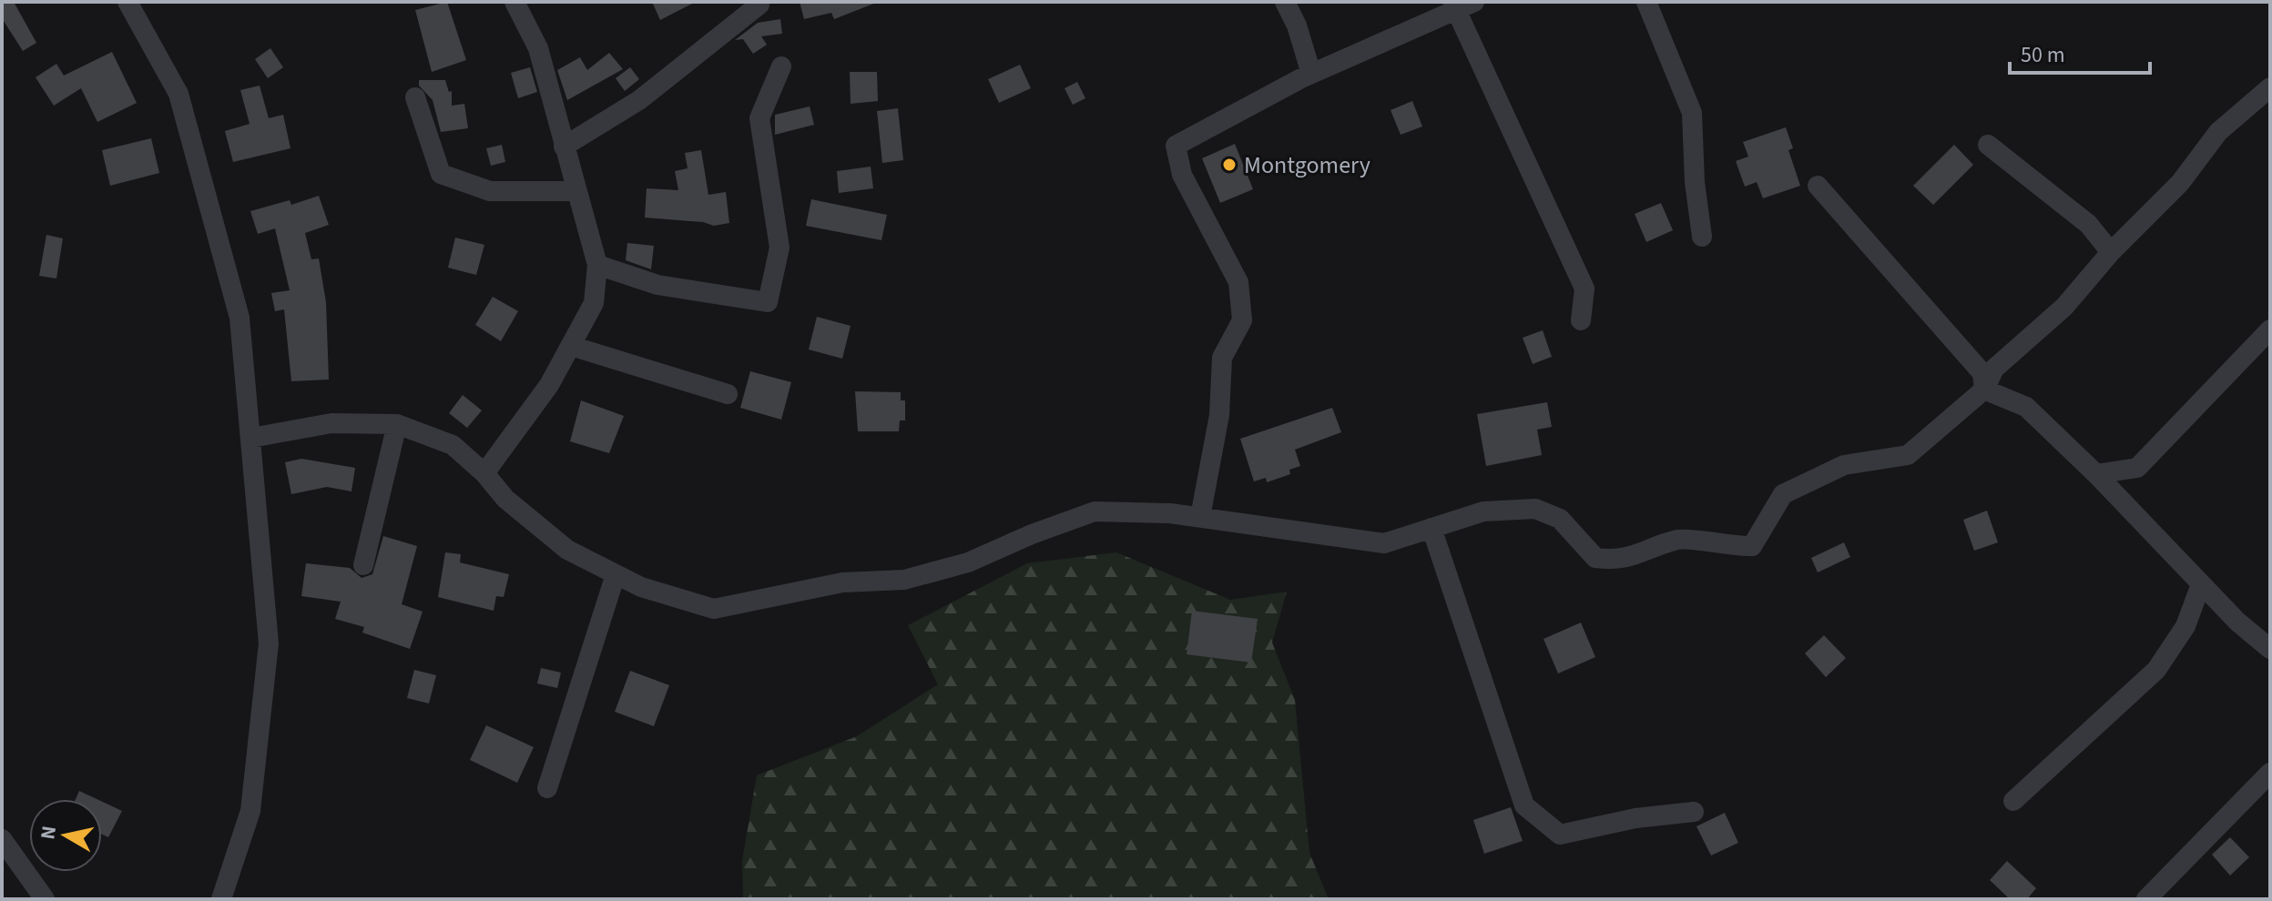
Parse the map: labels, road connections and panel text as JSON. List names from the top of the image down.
{
  "places": ["Montgomery"],
  "scale_bar": "50 m",
  "north": "left"
}
